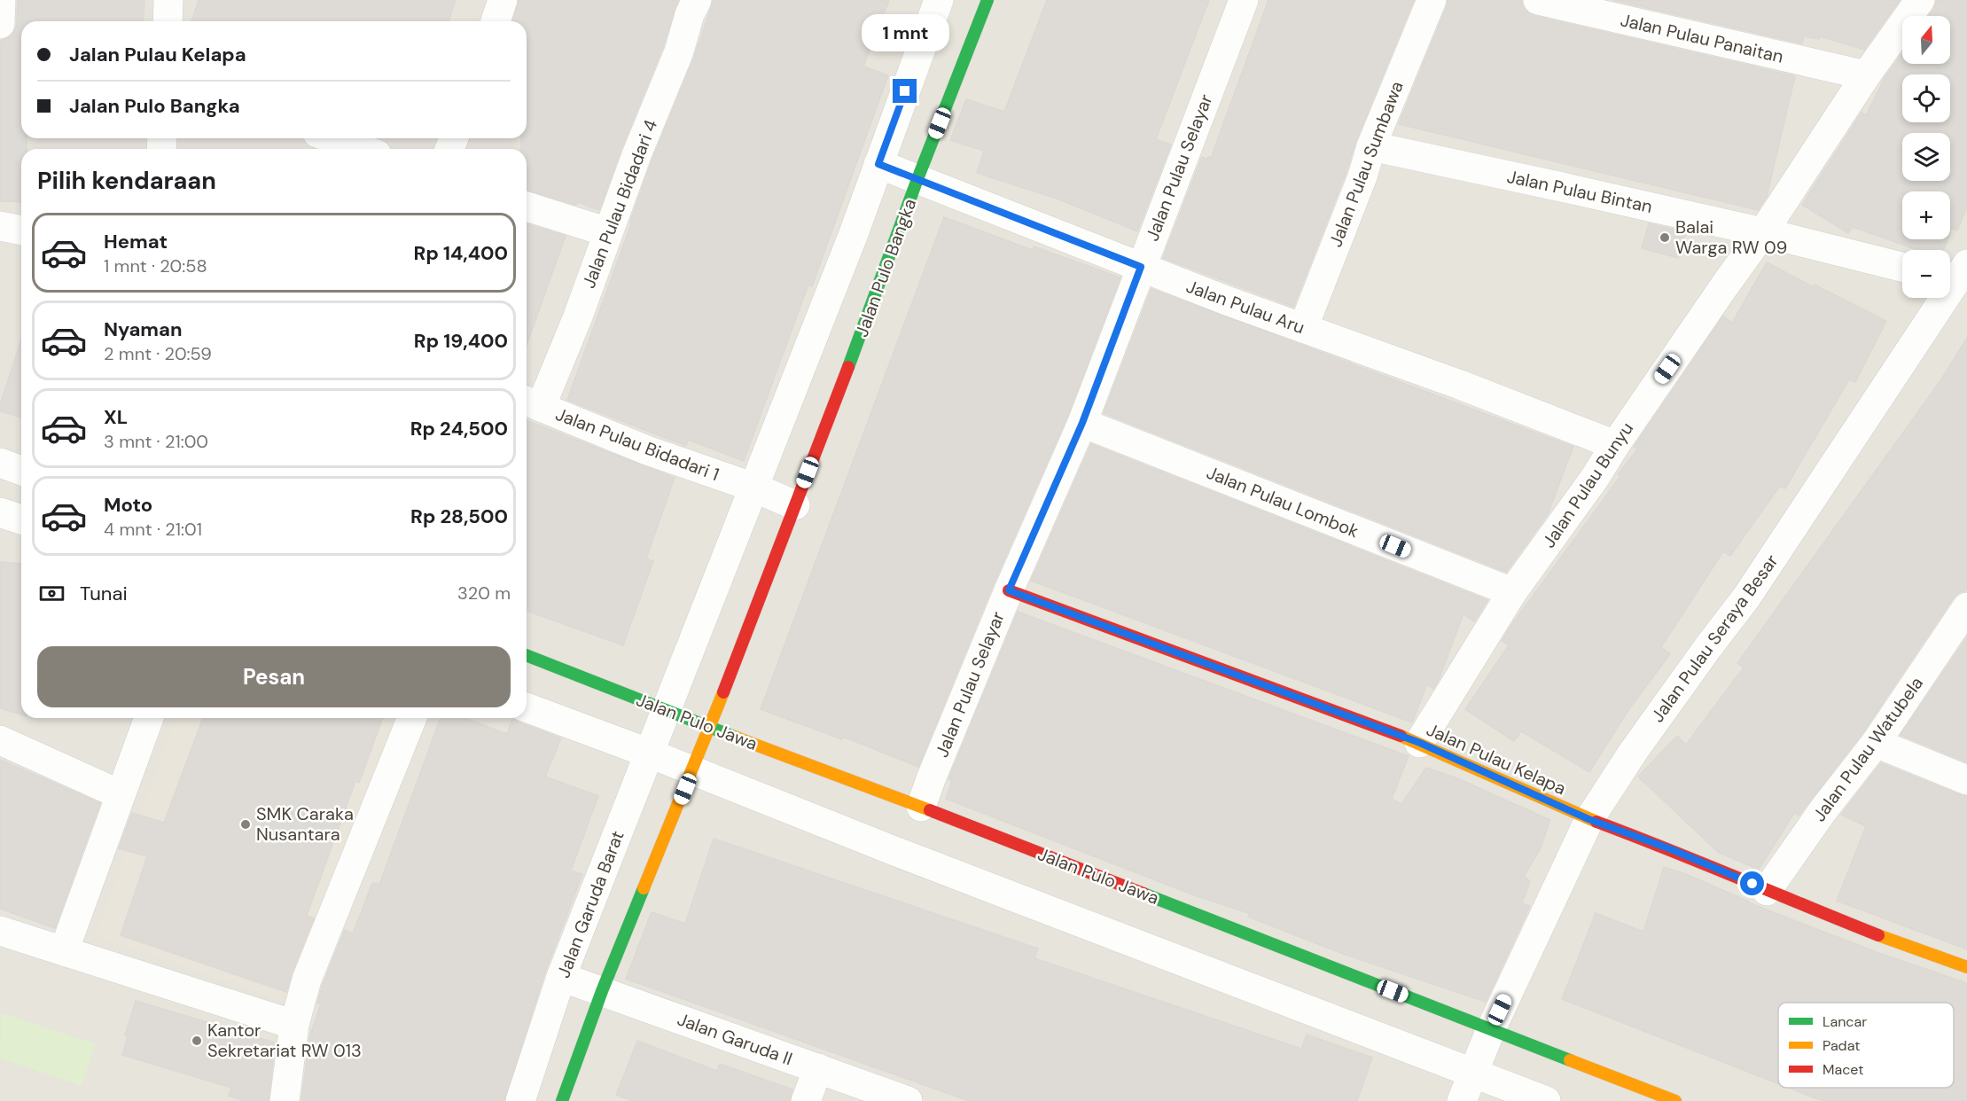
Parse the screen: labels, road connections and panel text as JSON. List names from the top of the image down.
{
  "streets": {
    "street": [
      "Jalan Pulau Panaitan",
      "Jalan Pulau Sumbawa",
      "Jalan Pulau Selayar",
      "Jalan Pulau Bintan",
      "Jalan Pulau Bidadari 4",
      "Jalan Pulo Bangka",
      "Jalan Pulau Aru",
      "Jalan Pulau Bidadari 1",
      "Jalan Pulau Bunyu",
      "Jalan Pulau Lombok",
      "Jalan Pulau Seraya Besar",
      "Jalan Pulo Jawa",
      "Jalan Pulau Watubela",
      "Jalan Pulau Kelapa",
      "Jalan Garuda Barat",
      "Jalan Garuda II"
    ]
  },
  "crossings": [
    ["Jalan Pulau Sumbawa", "Jalan Pulau Bintan"],
    ["Jalan Pulau Sumbawa", "Jalan Pulau Aru"],
    ["Jalan Pulau Selayar", "Jalan Pulau Aru"],
    ["Jalan Pulau Selayar", "Jalan Pulau Lombok"],
    ["Jalan Pulau Selayar", "Jalan Pulo Jawa"],
    ["Jalan Pulau Selayar", "Jalan Pulau Kelapa"],
    ["Jalan Pulau Bintan", "Jalan Pulau Bunyu"],
    ["Jalan Pulau Bidadari 4", "Jalan Pulau Bidadari 1"],
    ["Jalan Pulo Bangka", "Jalan Pulau Aru"],
    ["Jalan Pulo Bangka", "Jalan Pulo Jawa"],
    ["Jalan Pulau Aru", "Jalan Pulau Bunyu"],
    ["Jalan Pulau Bunyu", "Jalan Pulau Lombok"],
    ["Jalan Pulau Bunyu", "Jalan Pulau Kelapa"],
    ["Jalan Pulau Seraya Besar", "Jalan Pulo Jawa"],
    ["Jalan Pulau Seraya Besar", "Jalan Pulau Kelapa"],
    ["Jalan Pulo Jawa", "Jalan Garuda Barat"],
    ["Jalan Pulau Watubela", "Jalan Pulau Kelapa"],
    ["Jalan Garuda Barat", "Jalan Garuda II"]
  ],
  "places": ["Balai Warga RW 09", "SMK Caraka Nusantara", "Kantor Sekretariat RW 013"],
  "legend": ["Lancar", "Padat", "Macet"],
  "north": "top",
  "page": {
    "bubble": "1 mnt",
    "map_buttons": ["+", "−"],
    "banner": ["Jalan Pulau Kelapa", "Jalan Pulo Bangka"],
    "heading": "Pilih kendaraan",
    "list": [
      {
        "name": "Hemat",
        "note": "1 mnt · 20:58",
        "value": "Rp 14,400"
      },
      {
        "name": "Nyaman",
        "note": "2 mnt · 20:59",
        "value": "Rp 19,400"
      },
      {
        "name": "XL",
        "note": "3 mnt · 21:00",
        "value": "Rp 24,500"
      },
      {
        "name": "Moto",
        "note": "4 mnt · 21:01",
        "value": "Rp 28,500"
      }
    ],
    "pay": ["Tunai", "320 m"],
    "buttons": "Pesan"
  }
}
